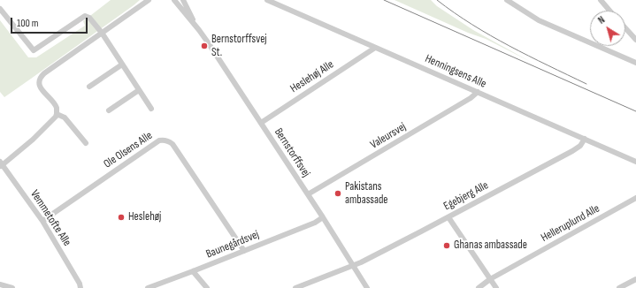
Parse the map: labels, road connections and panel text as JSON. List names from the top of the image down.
{
  "streets": {
    "street": [
      "Henningsens Alle",
      "Heslehøj Alle",
      "Valeursvej",
      "Ole Olsens Alle",
      "Bernstorffsvej",
      "Egebjerg Alle",
      "Vemmetofte Alle",
      "Helleruplund Alle",
      "Baunegårdsvej"
    ]
  },
  "crossings": [
    ["Henningsens Alle", "Heslehøj Alle"],
    ["Henningsens Alle", "Valeursvej"],
    ["Henningsens Alle", "Egebjerg Alle"],
    ["Heslehøj Alle", "Bernstorffsvej"],
    ["Valeursvej", "Bernstorffsvej"],
    ["Ole Olsens Alle", "Vemmetofte Alle"],
    ["Ole Olsens Alle", "Baunegårdsvej"],
    ["Bernstorffsvej", "Egebjerg Alle"],
    ["Bernstorffsvej", "Baunegårdsvej"]
  ],
  "places": [
    "Bernstorffsvej St.",
    "Pakistans ambassade",
    "Heslehøj",
    "Ghanas ambassade"
  ],
  "scale_bar": "100 m",
  "north": "top left"
}
